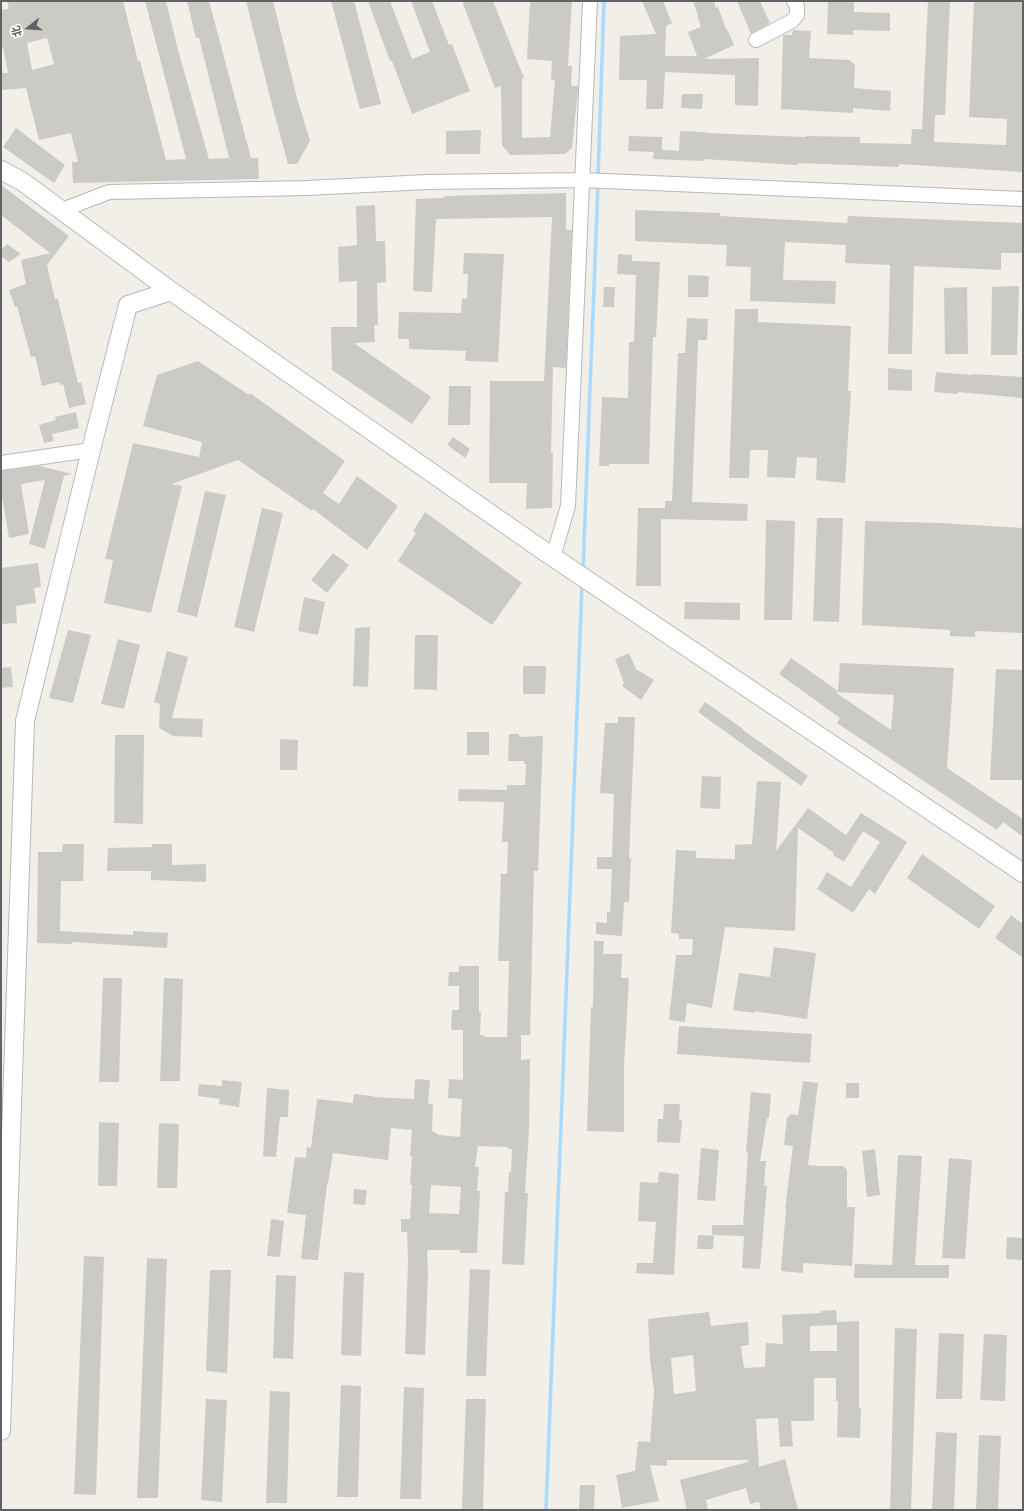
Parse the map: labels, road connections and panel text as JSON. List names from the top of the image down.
{
  "north": "left"
}
